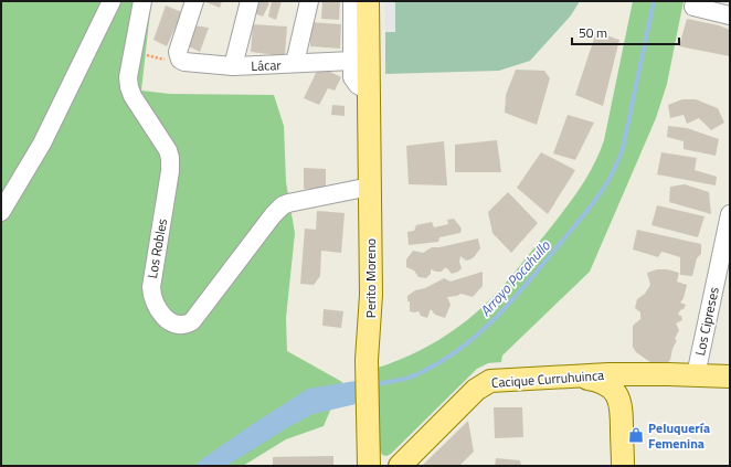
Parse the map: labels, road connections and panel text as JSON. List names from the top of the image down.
{
  "streets": {
    "main road": ["Perito Moreno", "Cacique Curruhuinca"],
    "street": ["Lácar", "Los Robles", "Los Cipreses"]
  },
  "crossings": [
    ["Los Robles", "Perito Moreno"],
    ["Los Cipreses", "Cacique Curruhuinca"]
  ],
  "water": ["Arroyo Pocahullo"],
  "places": {
    "shop": ["Peluquería Femenina"]
  },
  "scale_bar": "50 m"
}
